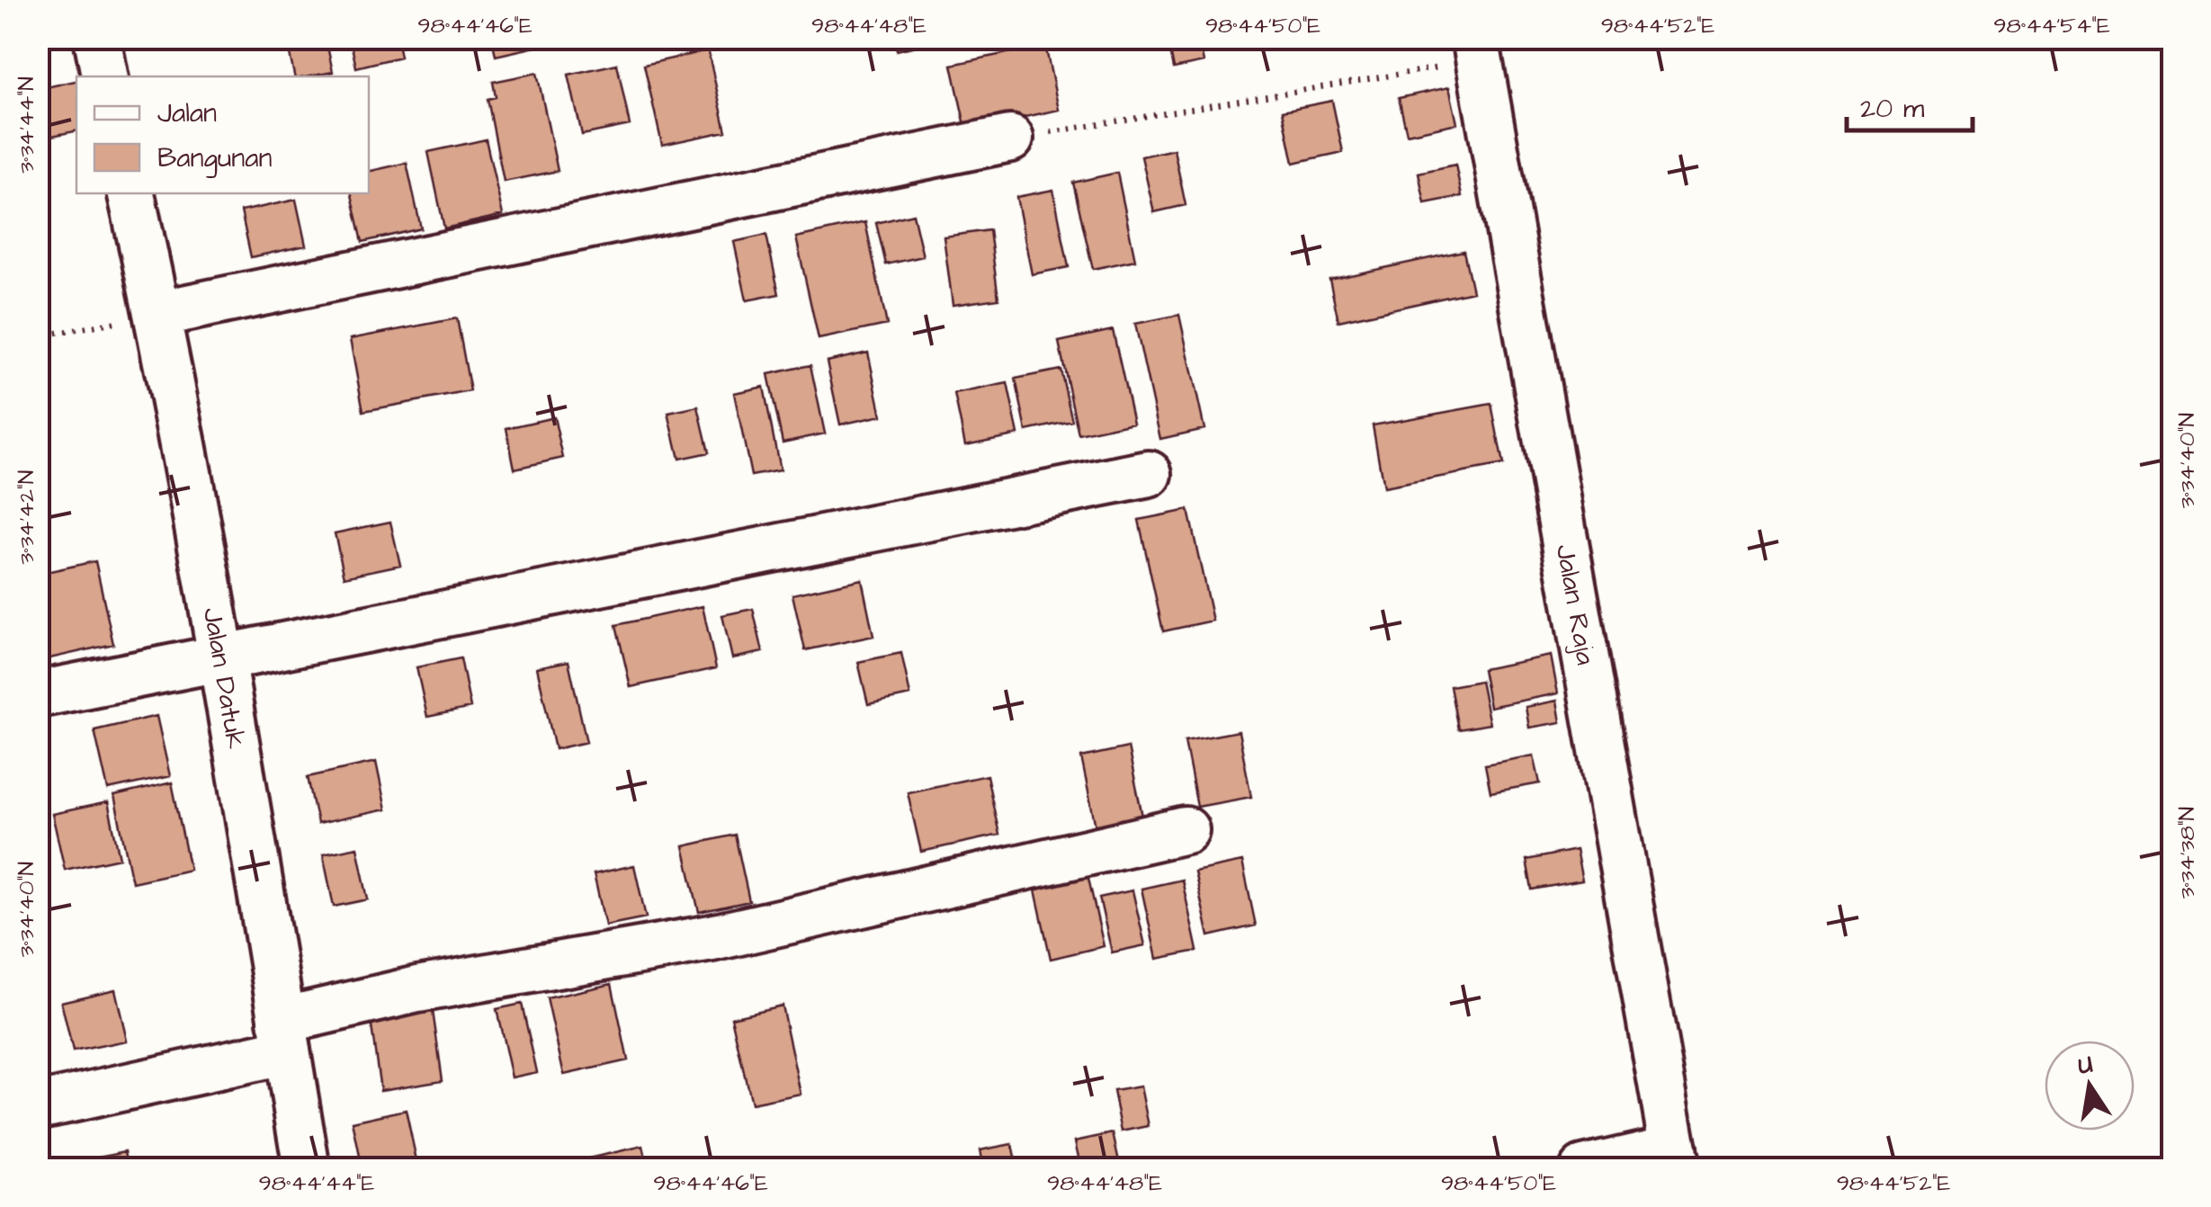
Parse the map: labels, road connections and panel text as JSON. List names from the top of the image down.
{
  "streets": {
    "street": ["Jalan Raja", "Jalan Datuk"]
  },
  "legend": ["Jalan", "Bangunan"],
  "scale_bar": "20 m",
  "north": "top",
  "coordinates": [
    "98°44'46\"E",
    "98°44'48\"E",
    "98°44'50\"E",
    "98°44'52\"E",
    "98°44'54\"E",
    "3°34'44\"N",
    "3°34'40\"N",
    "3°34'42\"N",
    "3°34'38\"N",
    "98°44'44\"E"
  ]
}
